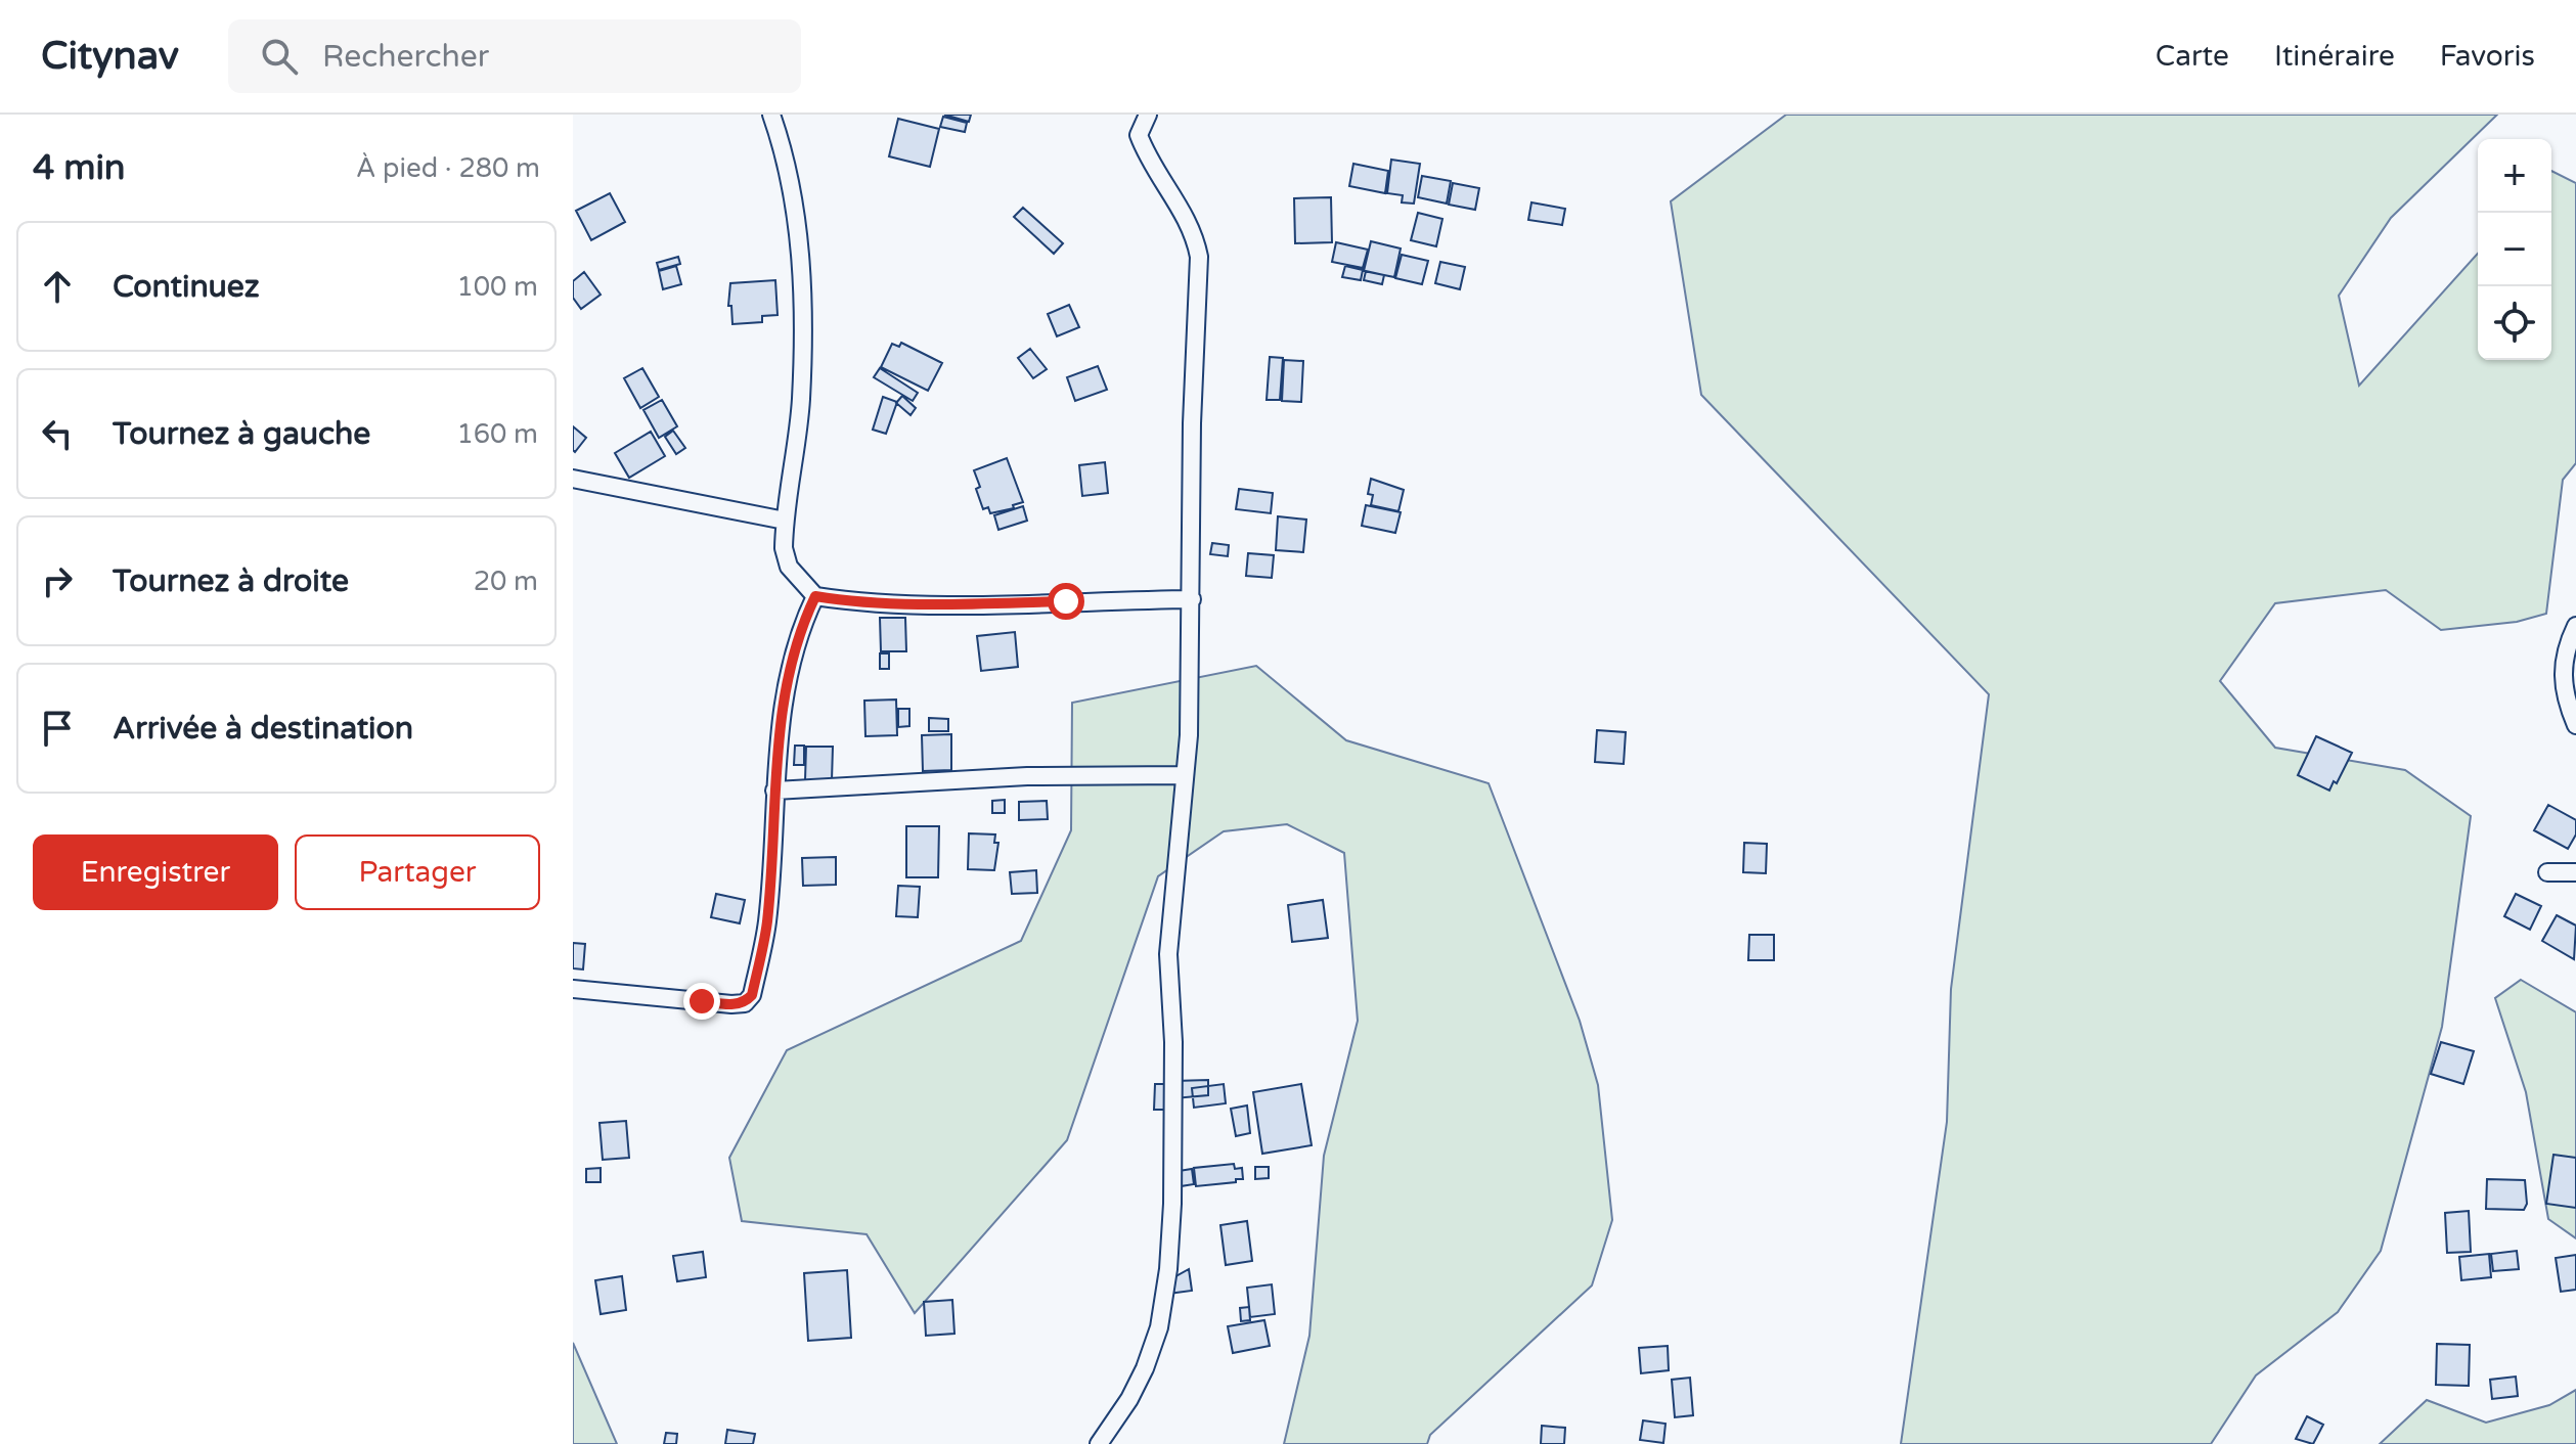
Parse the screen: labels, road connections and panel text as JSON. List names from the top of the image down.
{
  "page": {
    "header": "Citynav",
    "search": "Rechercher",
    "nav": ["Carte", "Itinéraire", "Favoris"],
    "heading": ["4 min", "À pied · 280 m"],
    "map_buttons": ["+", "−"],
    "list": [
      ["Continuez", "100 m"],
      ["Tournez à gauche", "160 m"],
      ["Tournez à droite", "20 m"],
      "Arrivée à destination"
    ],
    "buttons": ["Enregistrer", "Partager"]
  }
}
